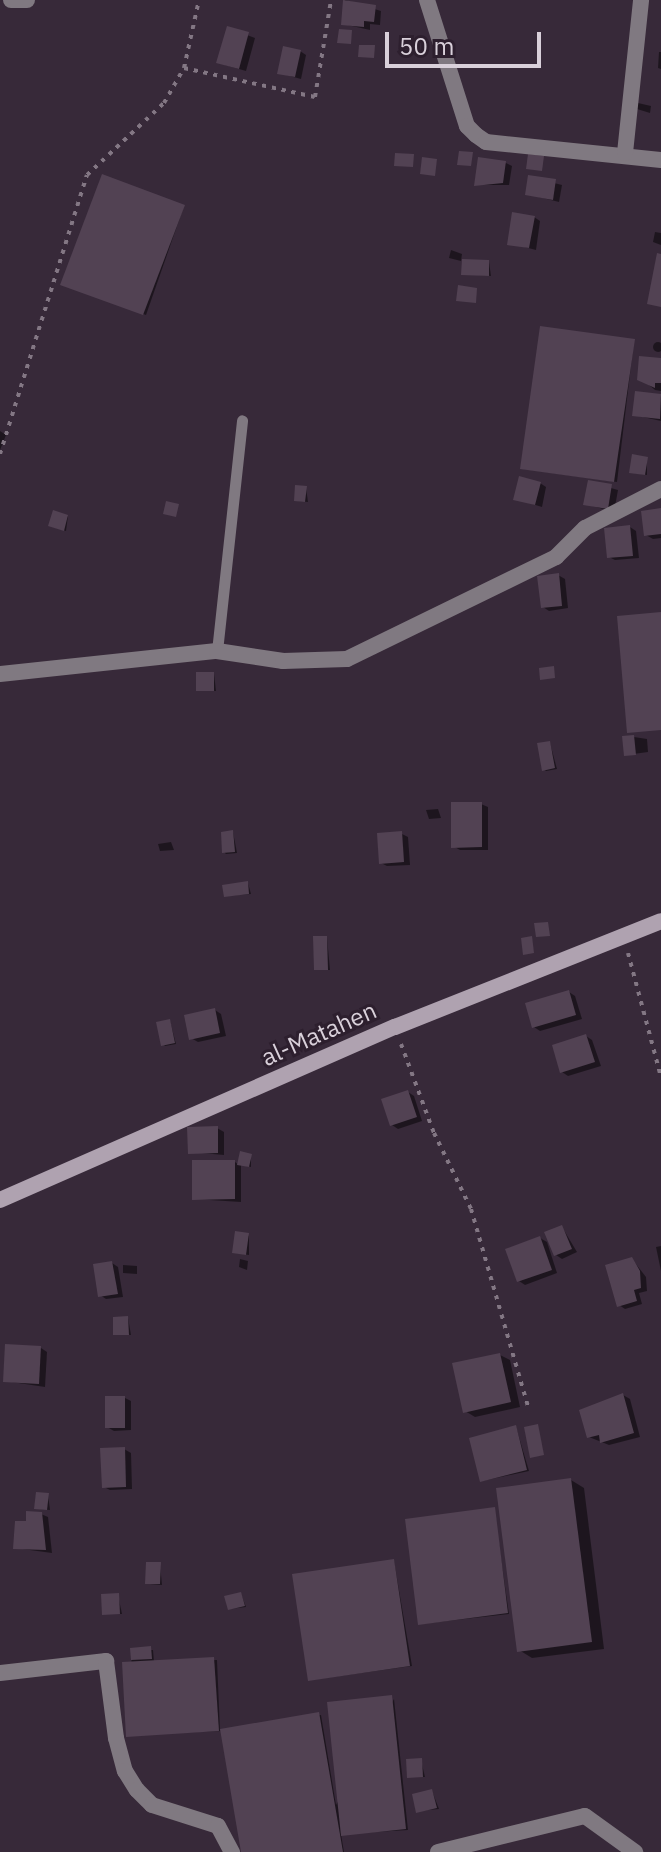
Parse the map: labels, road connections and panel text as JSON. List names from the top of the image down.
{
  "streets": {
    "main road": ["al-Matahen"]
  },
  "scale_bar": "50 m"
}
